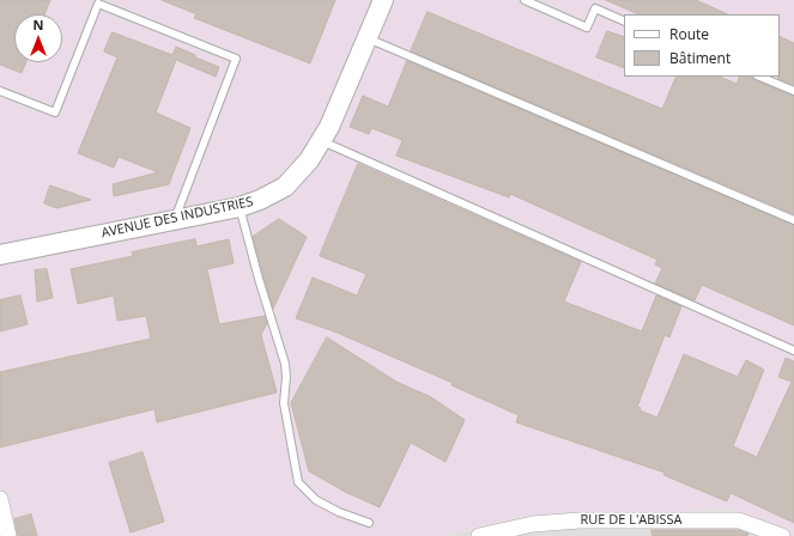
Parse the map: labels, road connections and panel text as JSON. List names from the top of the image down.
{
  "streets": {
    "street": ["AVENUE DES INDUSTRIES", "RUE DE L'ABISSA"]
  },
  "legend": ["Route", "Bâtiment"],
  "north": "top"
}
